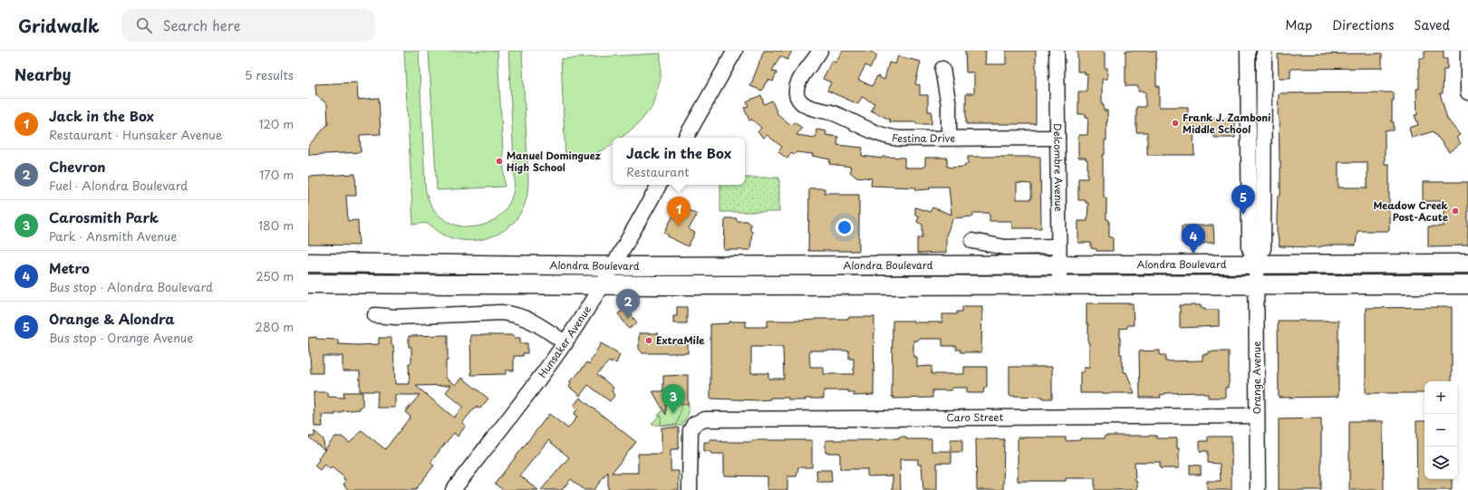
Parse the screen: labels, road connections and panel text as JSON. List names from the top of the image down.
{
  "streets": {
    "main road": ["Alondra Boulevard"],
    "street": [
      "Festina Drive",
      "Delcombre Avenue",
      "Hunsaker Avenue",
      "Orange Avenue",
      "Caro Street"
    ]
  },
  "crossings": [
    ["Festina Drive", "Delcombre Avenue"],
    ["Delcombre Avenue", "Alondra Boulevard"],
    ["Alondra Boulevard", "Hunsaker Avenue"],
    ["Alondra Boulevard", "Orange Avenue"],
    ["Orange Avenue", "Caro Street"]
  ],
  "places": [
    "Frank J. Zamboni Middle School",
    "Manuel Dominguez High School",
    "Meadow Creek Post-Acute",
    "ExtraMile"
  ],
  "page": {
    "header": "Gridwalk",
    "search": "Search here",
    "nav": ["Map", "Directions", "Saved"],
    "heading": ["Nearby", "5 results"],
    "list": [
      {
        "mark": "1",
        "name": "Jack in the Box",
        "note": "Restaurant · Hunsaker Avenue",
        "value": "120 m"
      },
      {
        "mark": "2",
        "name": "Chevron",
        "note": "Fuel · Alondra Boulevard",
        "value": "170 m"
      },
      {
        "mark": "3",
        "name": "Carosmith Park",
        "note": "Park · Ansmith Avenue",
        "value": "180 m"
      },
      {
        "mark": "4",
        "name": "Metro",
        "note": "Bus stop · Alondra Boulevard",
        "value": "250 m"
      },
      {
        "mark": "5",
        "name": "Orange & Alondra",
        "note": "Bus stop · Orange Avenue",
        "value": "280 m"
      }
    ],
    "popup": ["Jack in the Box", "Restaurant"],
    "pins": [
      "5",
      "1",
      "4",
      "2",
      "3"
    ],
    "map_buttons": ["+", "−"]
  }
}
